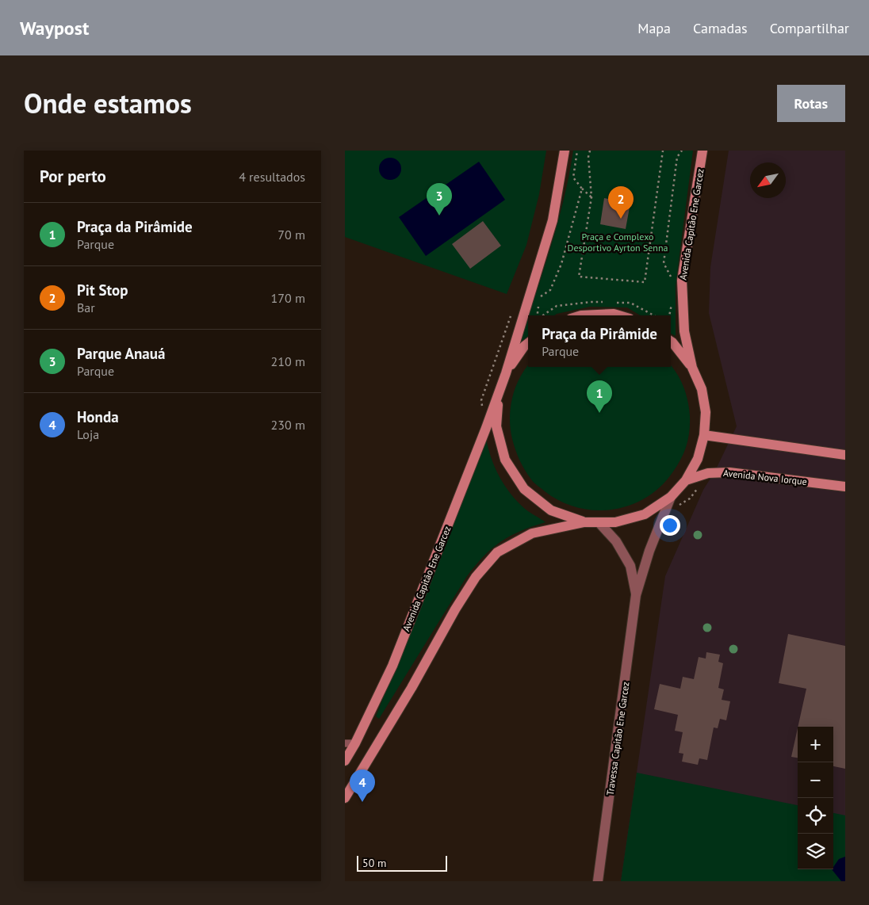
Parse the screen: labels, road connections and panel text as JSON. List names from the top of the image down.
{
  "streets": {
    "street": ["Avenida Capitão Ene Garcez", "Avenida Nova Iorque", "Travessa Capitão Ene Garcez"]
  },
  "crossings": [
    ["Avenida Capitão Ene Garcez", "Avenida Nova Iorque"]
  ],
  "parks": ["Praça e Complexo Desportivo Ayrton Senna"],
  "scale_bar": "50 m",
  "north": "bottom left",
  "page": {
    "header": "Waypost",
    "nav": ["Mapa", "Camadas", "Compartilhar"],
    "title": "Onde estamos",
    "buttons": "Rotas",
    "heading": ["Por perto", "4 resultados"],
    "pins": [
      "3",
      "2",
      "1",
      "4"
    ],
    "list": [
      {
        "mark": "1",
        "name": "Praça da Pirâmide",
        "note": "Parque",
        "value": "70 m"
      },
      {
        "mark": "2",
        "name": "Pit Stop",
        "note": "Bar",
        "value": "170 m"
      },
      {
        "mark": "3",
        "name": "Parque Anauá",
        "note": "Parque",
        "value": "210 m"
      },
      {
        "mark": "4",
        "name": "Honda",
        "note": "Loja",
        "value": "230 m"
      }
    ],
    "popup": ["Praça da Pirâmide", "Parque"],
    "map_buttons": ["+", "−"],
    "scale": "50 m"
  }
}
